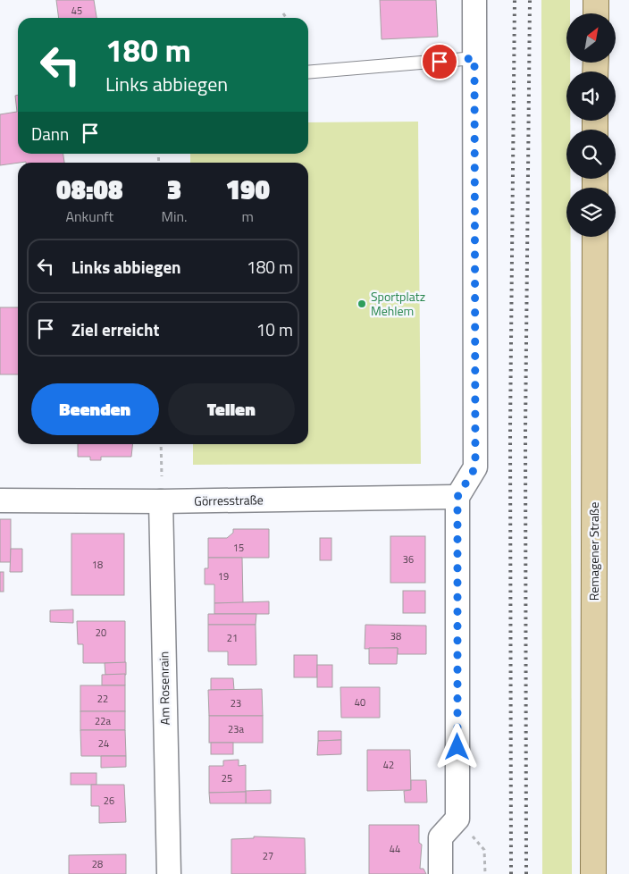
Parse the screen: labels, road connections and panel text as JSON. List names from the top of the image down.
{
  "streets": {
    "main road": ["Remagener Straße"],
    "street": ["Görresstraße", "Am Rosenrain"]
  },
  "crossings": [
    ["Görresstraße", "Am Rosenrain"]
  ],
  "places": ["Sportplatz Mehlem"],
  "house_numbers": [
    "45",
    "15",
    "36",
    "18",
    "19",
    "20",
    "38",
    "21",
    "22",
    "40",
    "23",
    "22a",
    "23a",
    "24",
    "42",
    "25",
    "26",
    "44",
    "27",
    "28"
  ],
  "north": "top right",
  "page": {
    "turn": ["180 m", "Links abbiegen"],
    "then": "Dann",
    "eta": [
      "08:08",
      "Ankunft",
      "3",
      "Min.",
      "190",
      "m"
    ],
    "list": [
      {
        "name": "Links abbiegen",
        "value": "180 m"
      },
      {
        "name": "Ziel erreicht",
        "value": "10 m"
      }
    ],
    "buttons": ["Beenden", "Teilen"]
  }
}
